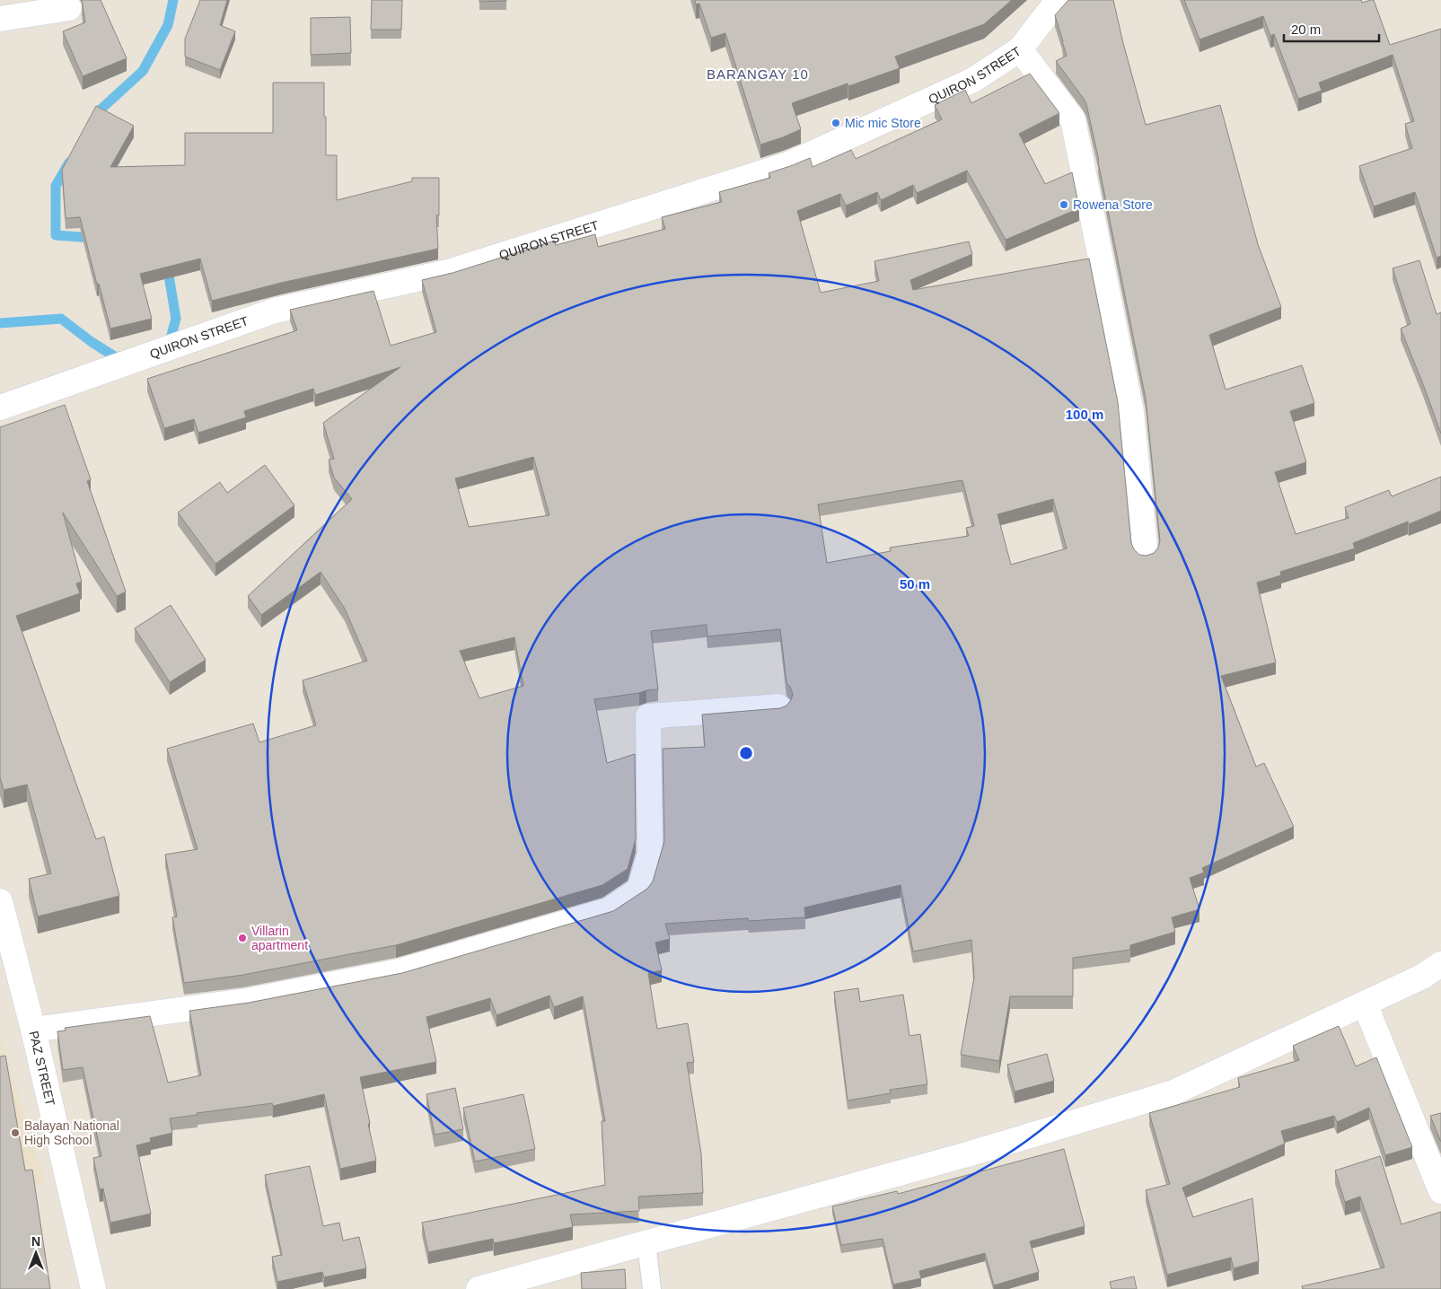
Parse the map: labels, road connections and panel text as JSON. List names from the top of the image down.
{
  "streets": {
    "street": ["QUIRON STREET", "PAZ STREET"]
  },
  "districts": ["BARANGAY 10"],
  "places": [
    "Mic mic Store",
    "Rowena Store",
    "Villarin apartment",
    "Balayan National High School"
  ],
  "scale_bar": "20 m",
  "north": "top",
  "rings": ["100 m", "50 m"]
}
